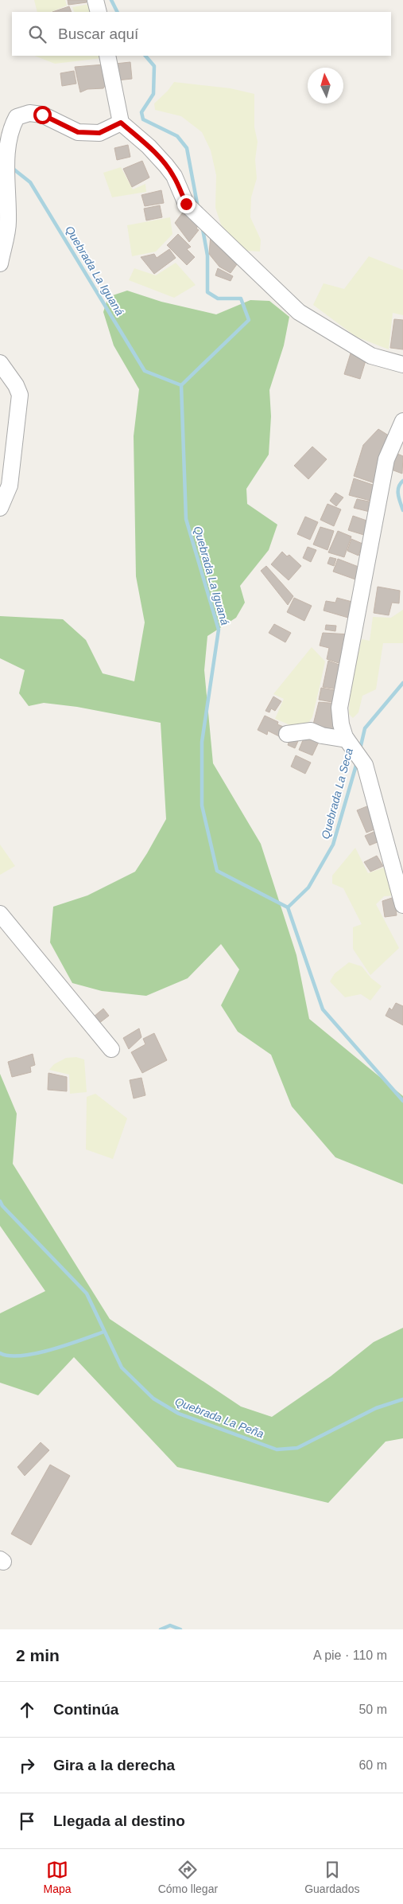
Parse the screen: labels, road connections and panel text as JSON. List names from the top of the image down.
{
  "water": ["Quebrada La Iguaná", "Quebrada La Seca", "Quebrada La Peña"],
  "north": "top",
  "page": {
    "search": "Buscar aquí",
    "heading": ["2 min", "A pie · 110 m"],
    "list": [
      ["Continúa", "50 m"],
      ["Gira a la derecha", "60 m"],
      "Llegada al destino"
    ],
    "nav": ["Mapa", "Cómo llegar", "Guardados"]
  }
}
